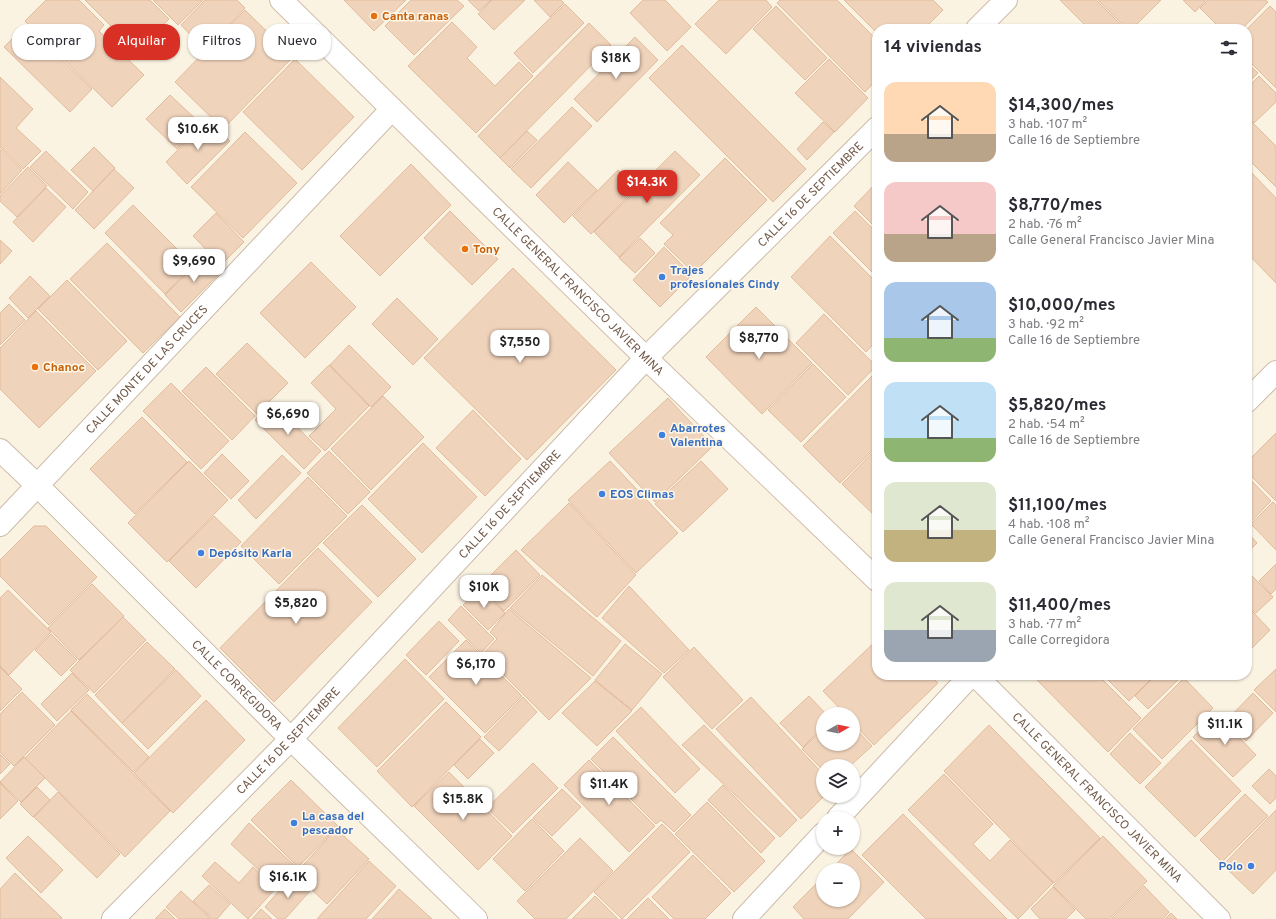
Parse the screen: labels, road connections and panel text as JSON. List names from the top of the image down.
{
  "streets": {
    "street": [
      "CALLE 16 DE SEPTIEMBRE",
      "CALLE GENERAL FRANCISCO JAVIER MINA",
      "CALLE MONTE DE LAS CRUCES",
      "CALLE CORREGIDORA"
    ]
  },
  "crossings": [
    ["CALLE 16 DE SEPTIEMBRE", "CALLE GENERAL FRANCISCO JAVIER MINA"],
    ["CALLE 16 DE SEPTIEMBRE", "CALLE CORREGIDORA"],
    ["CALLE GENERAL FRANCISCO JAVIER MINA", "CALLE MONTE DE LAS CRUCES"],
    ["CALLE MONTE DE LAS CRUCES", "CALLE CORREGIDORA"]
  ],
  "places": [
    "Canta ranas",
    "Tony",
    "Trajes profesionales Cindy",
    "Chanoc",
    "Abarrotes Valentina",
    "EOS Climas",
    "Depósito Karla",
    "La casa del pescador",
    "Polo"
  ],
  "north": "right",
  "page": {
    "chip": [
      "Comprar",
      "Alquilar",
      "Filtros",
      "Nuevo"
    ],
    "heading": "14 viviendas",
    "price": [
      "$18K",
      "$10.6K",
      "$14.3K",
      "$9,690",
      "$8,770",
      "$7,550",
      "$6,690",
      "$10K",
      "$5,820",
      "$6,170",
      "$11.1K",
      "$11.4K",
      "$15.8K",
      "$16.1K"
    ],
    "list": [
      {
        "name": "$14,300/mes",
        "note": "3 hab. · 107 m² · Calle 16 de Septiembre"
      },
      {
        "name": "$8,770/mes",
        "note": "2 hab. · 76 m² · Calle General Francisco Javier Mina"
      },
      {
        "name": "$10,000/mes",
        "note": "3 hab. · 92 m² · Calle 16 de Septiembre"
      },
      {
        "name": "$5,820/mes",
        "note": "2 hab. · 54 m² · Calle 16 de Septiembre"
      },
      {
        "name": "$11,100/mes",
        "note": "4 hab. · 108 m² · Calle General Francisco Javier Mina"
      },
      {
        "name": "$11,400/mes",
        "note": "3 hab. · 77 m² · Calle Corregidora"
      }
    ],
    "map_buttons": ["+", "−"]
  }
}
